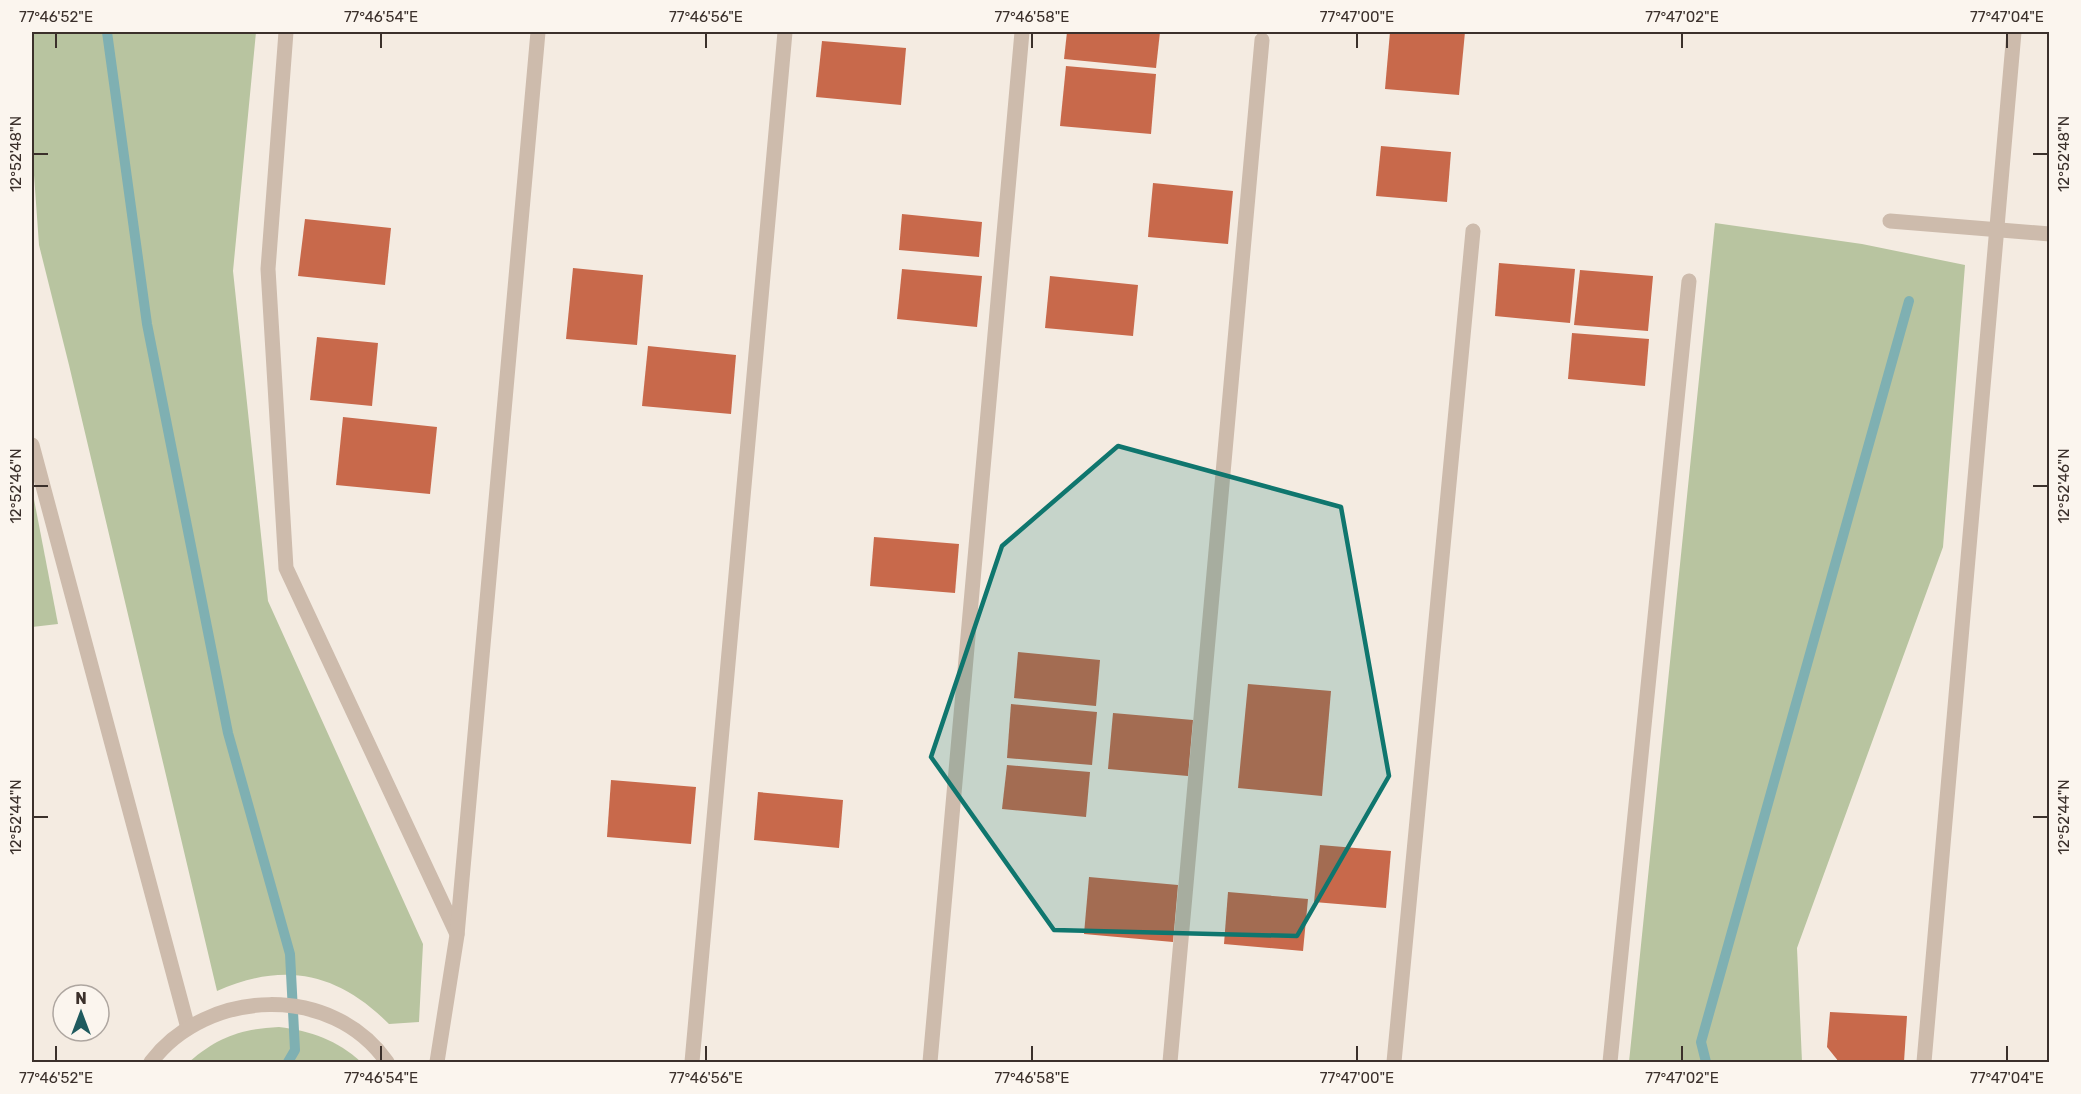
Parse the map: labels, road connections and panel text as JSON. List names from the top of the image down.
{
  "north": "top",
  "coordinates": [
    "77°46'52\"E",
    "77°46'54\"E",
    "77°46'56\"E",
    "77°46'58\"E",
    "77°47'00\"E",
    "77°47'02\"E",
    "77°47'04\"E",
    "12°52'48\"N",
    "12°52'46\"N",
    "12°52'44\"N"
  ]
}
